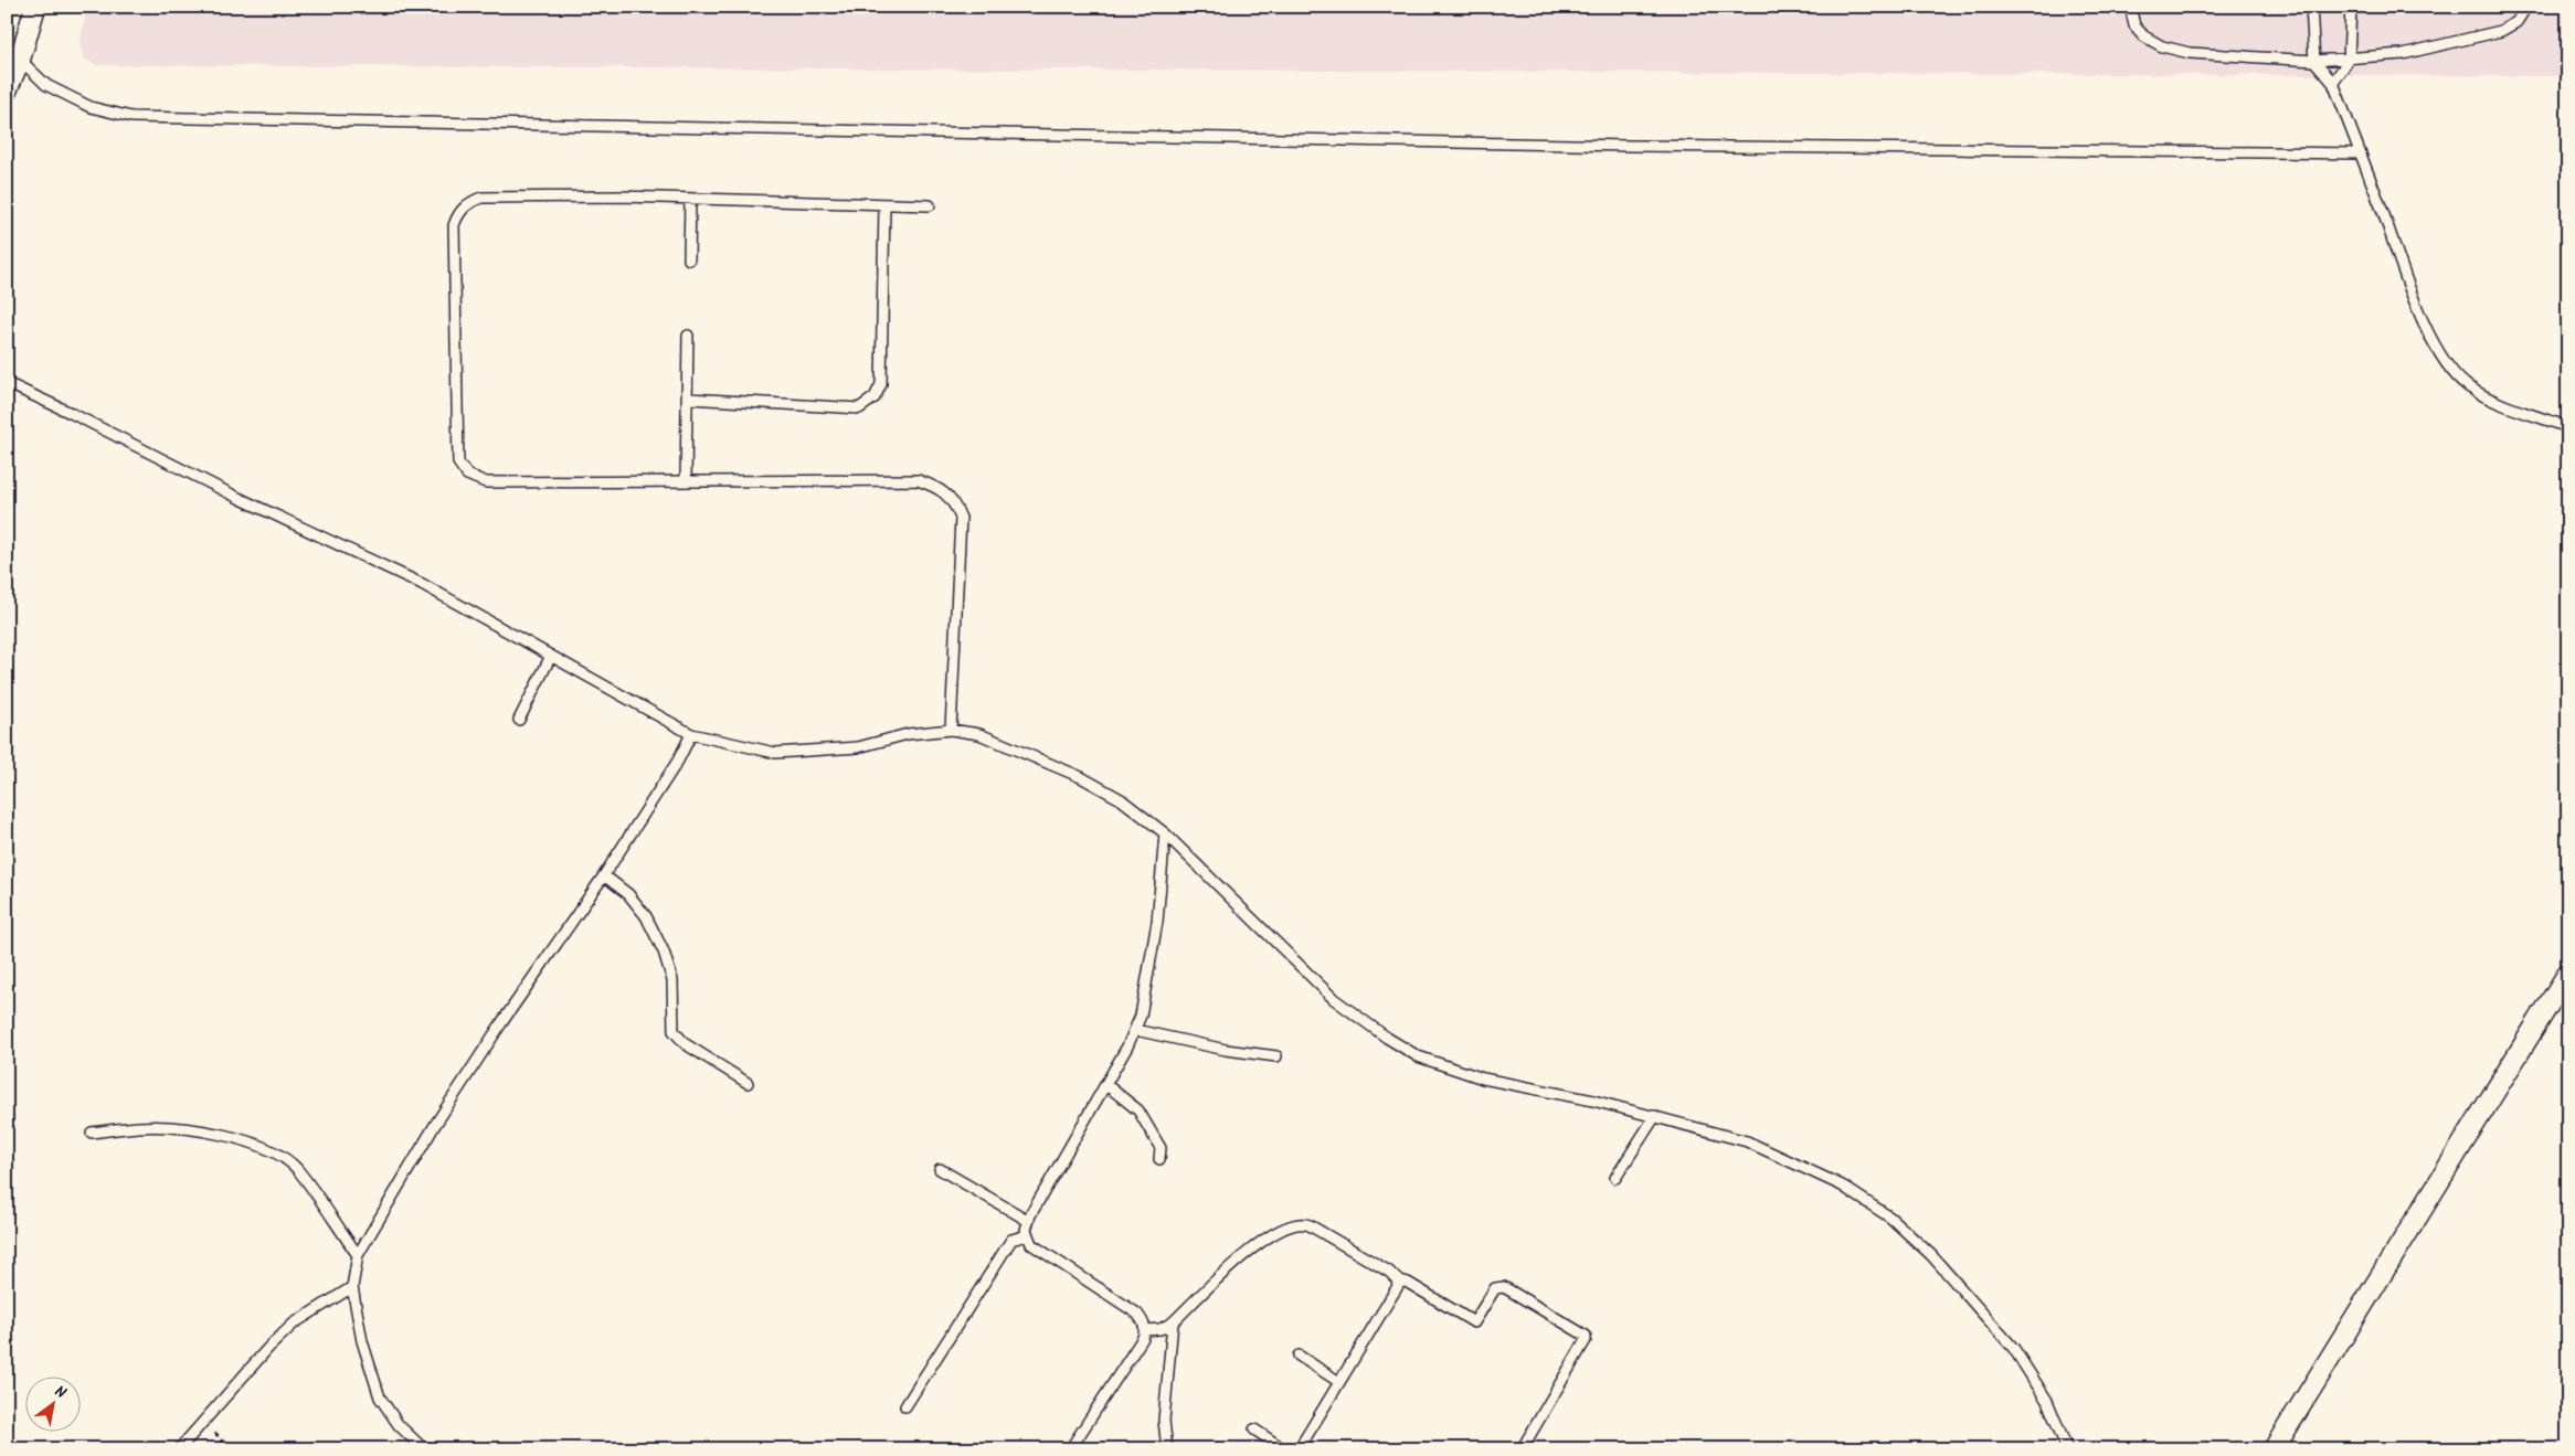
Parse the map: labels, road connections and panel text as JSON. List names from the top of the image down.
{
  "north": "top right"
}
